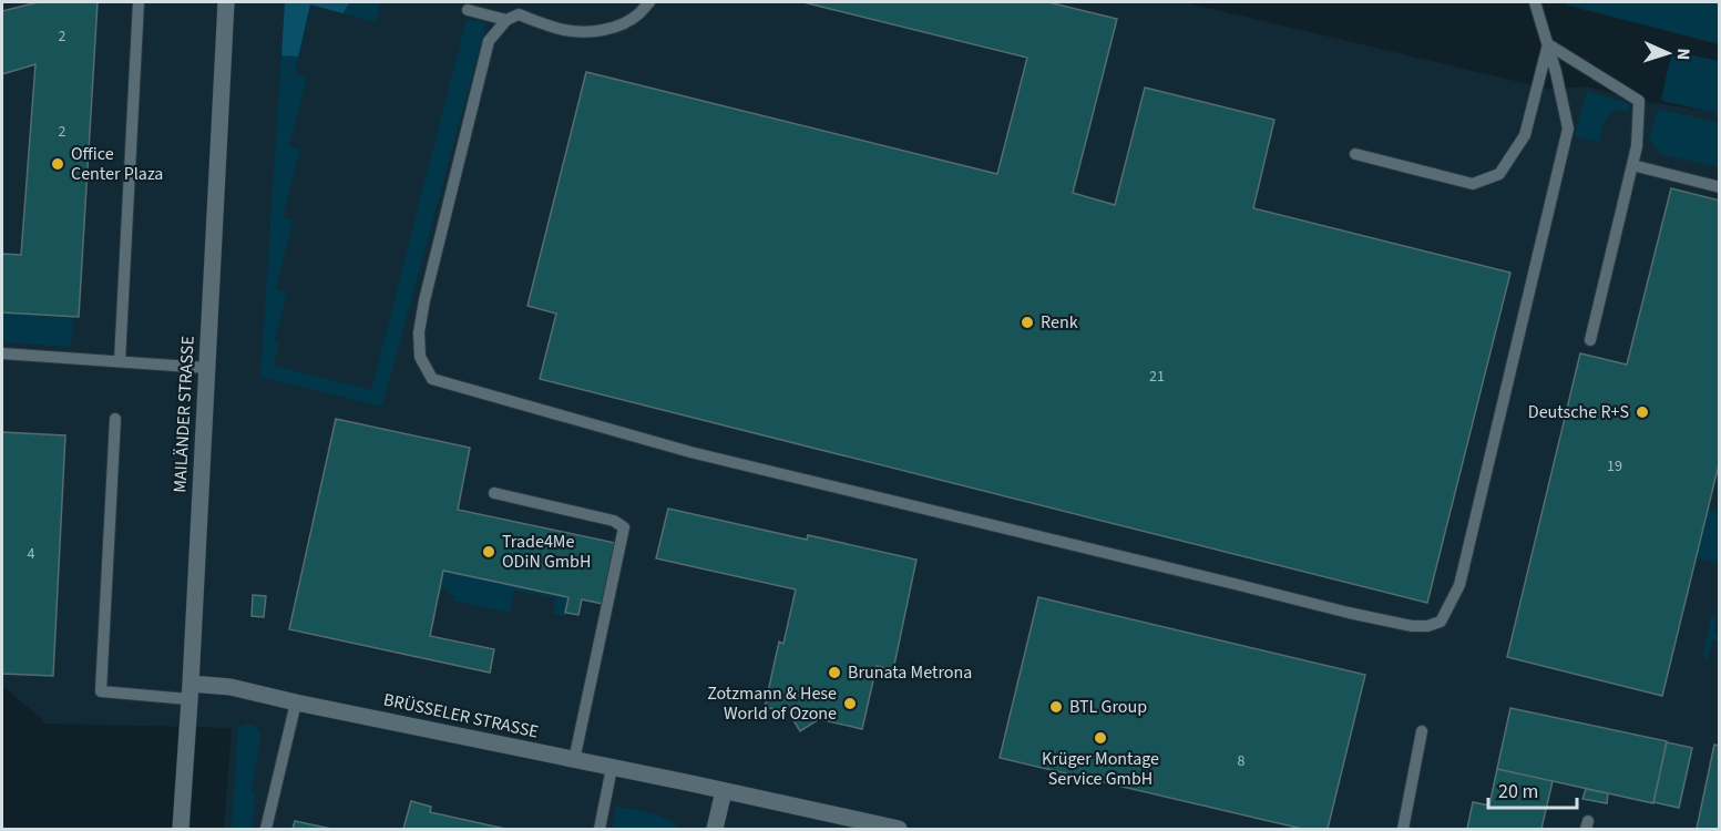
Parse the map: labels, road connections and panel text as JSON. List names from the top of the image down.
{
  "streets": {
    "street": ["MAILÄNDER STRASSE", "BRÜSSELER STRASSE"]
  },
  "crossings": [
    ["MAILÄNDER STRASSE", "BRÜSSELER STRASSE"]
  ],
  "places": [
    "Office Center Plaza",
    "Renk",
    "Deutsche R+S",
    "Trade4Me ODiN GmbH",
    "Brunata Metrona",
    "Zotzmann & Hese World of Ozone",
    "BTL Group",
    "Krüger Montage Service GmbH"
  ],
  "house_numbers": [
    "2",
    "2",
    "21",
    "19",
    "4",
    "8"
  ],
  "scale_bar": "20 m",
  "north": "right"
}
